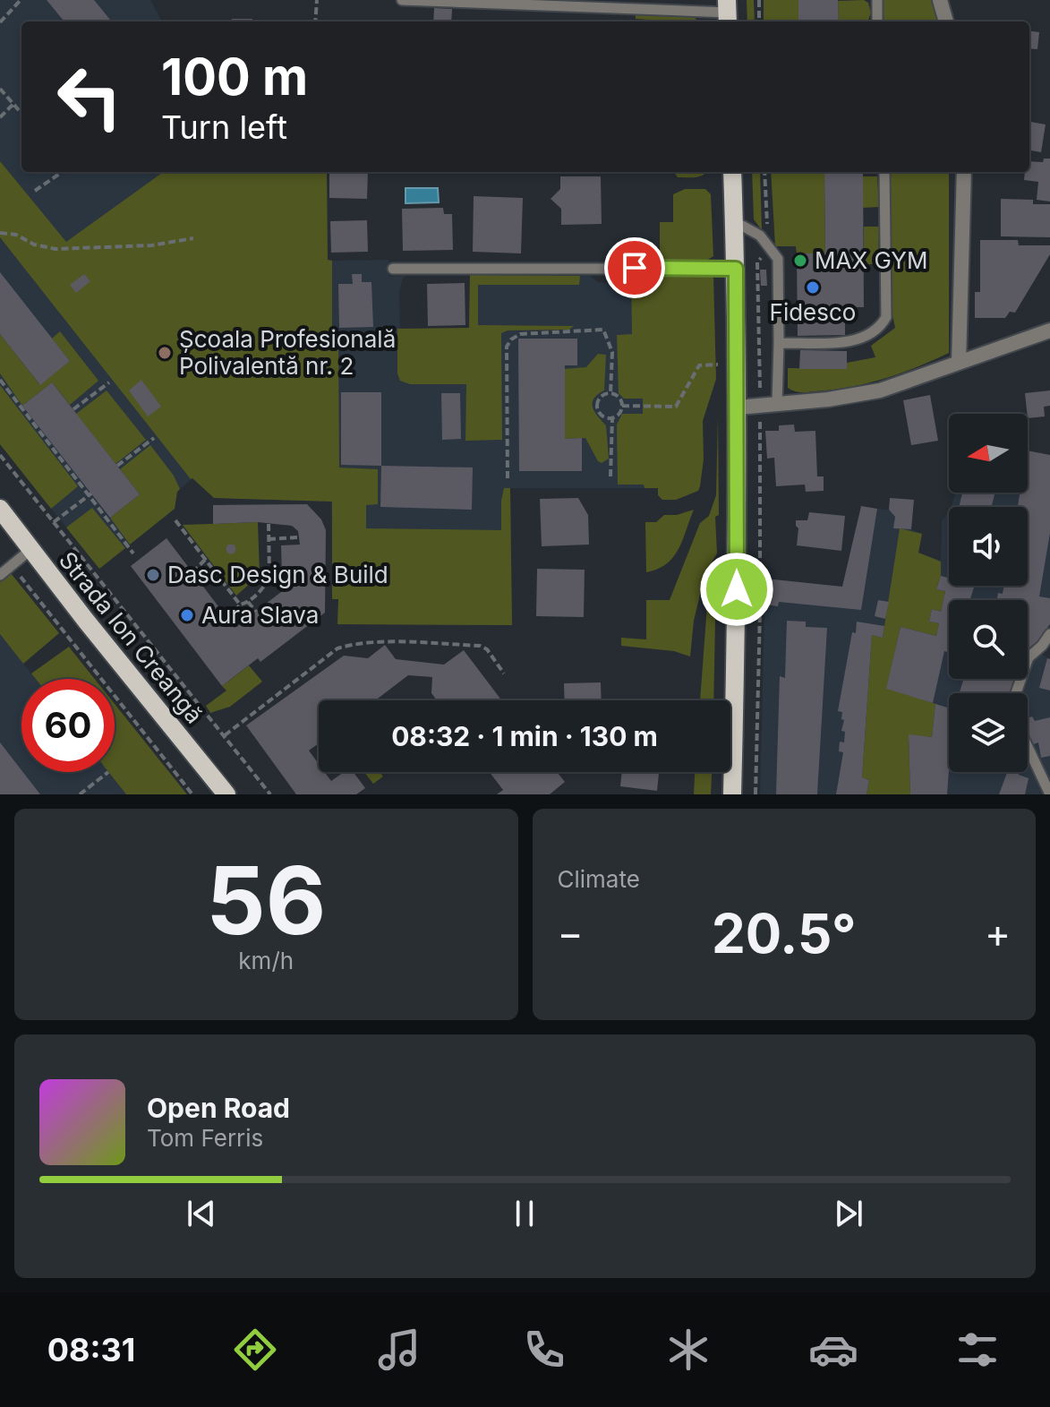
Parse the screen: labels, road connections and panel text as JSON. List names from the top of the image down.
{
  "streets": {
    "main road": ["Strada Ion Creangă"]
  },
  "places": [
    "MAX GYM",
    "Fidesco",
    "Școala Profesională Polivalentă nr. 2",
    "Dasc Design & Build",
    "Aura Slava"
  ],
  "north": "left",
  "page": {
    "turn": ["100 m", "Turn left"],
    "limit": "60",
    "trip": "08:32 · 1 min · 130 m",
    "tile": [
      ["56", "km/h"],
      "Climate"
    ],
    "heat": ["−", "20.5°", "+"],
    "song": ["Open Road", "Tom Ferris"],
    "tabs": "08:31"
  }
}
